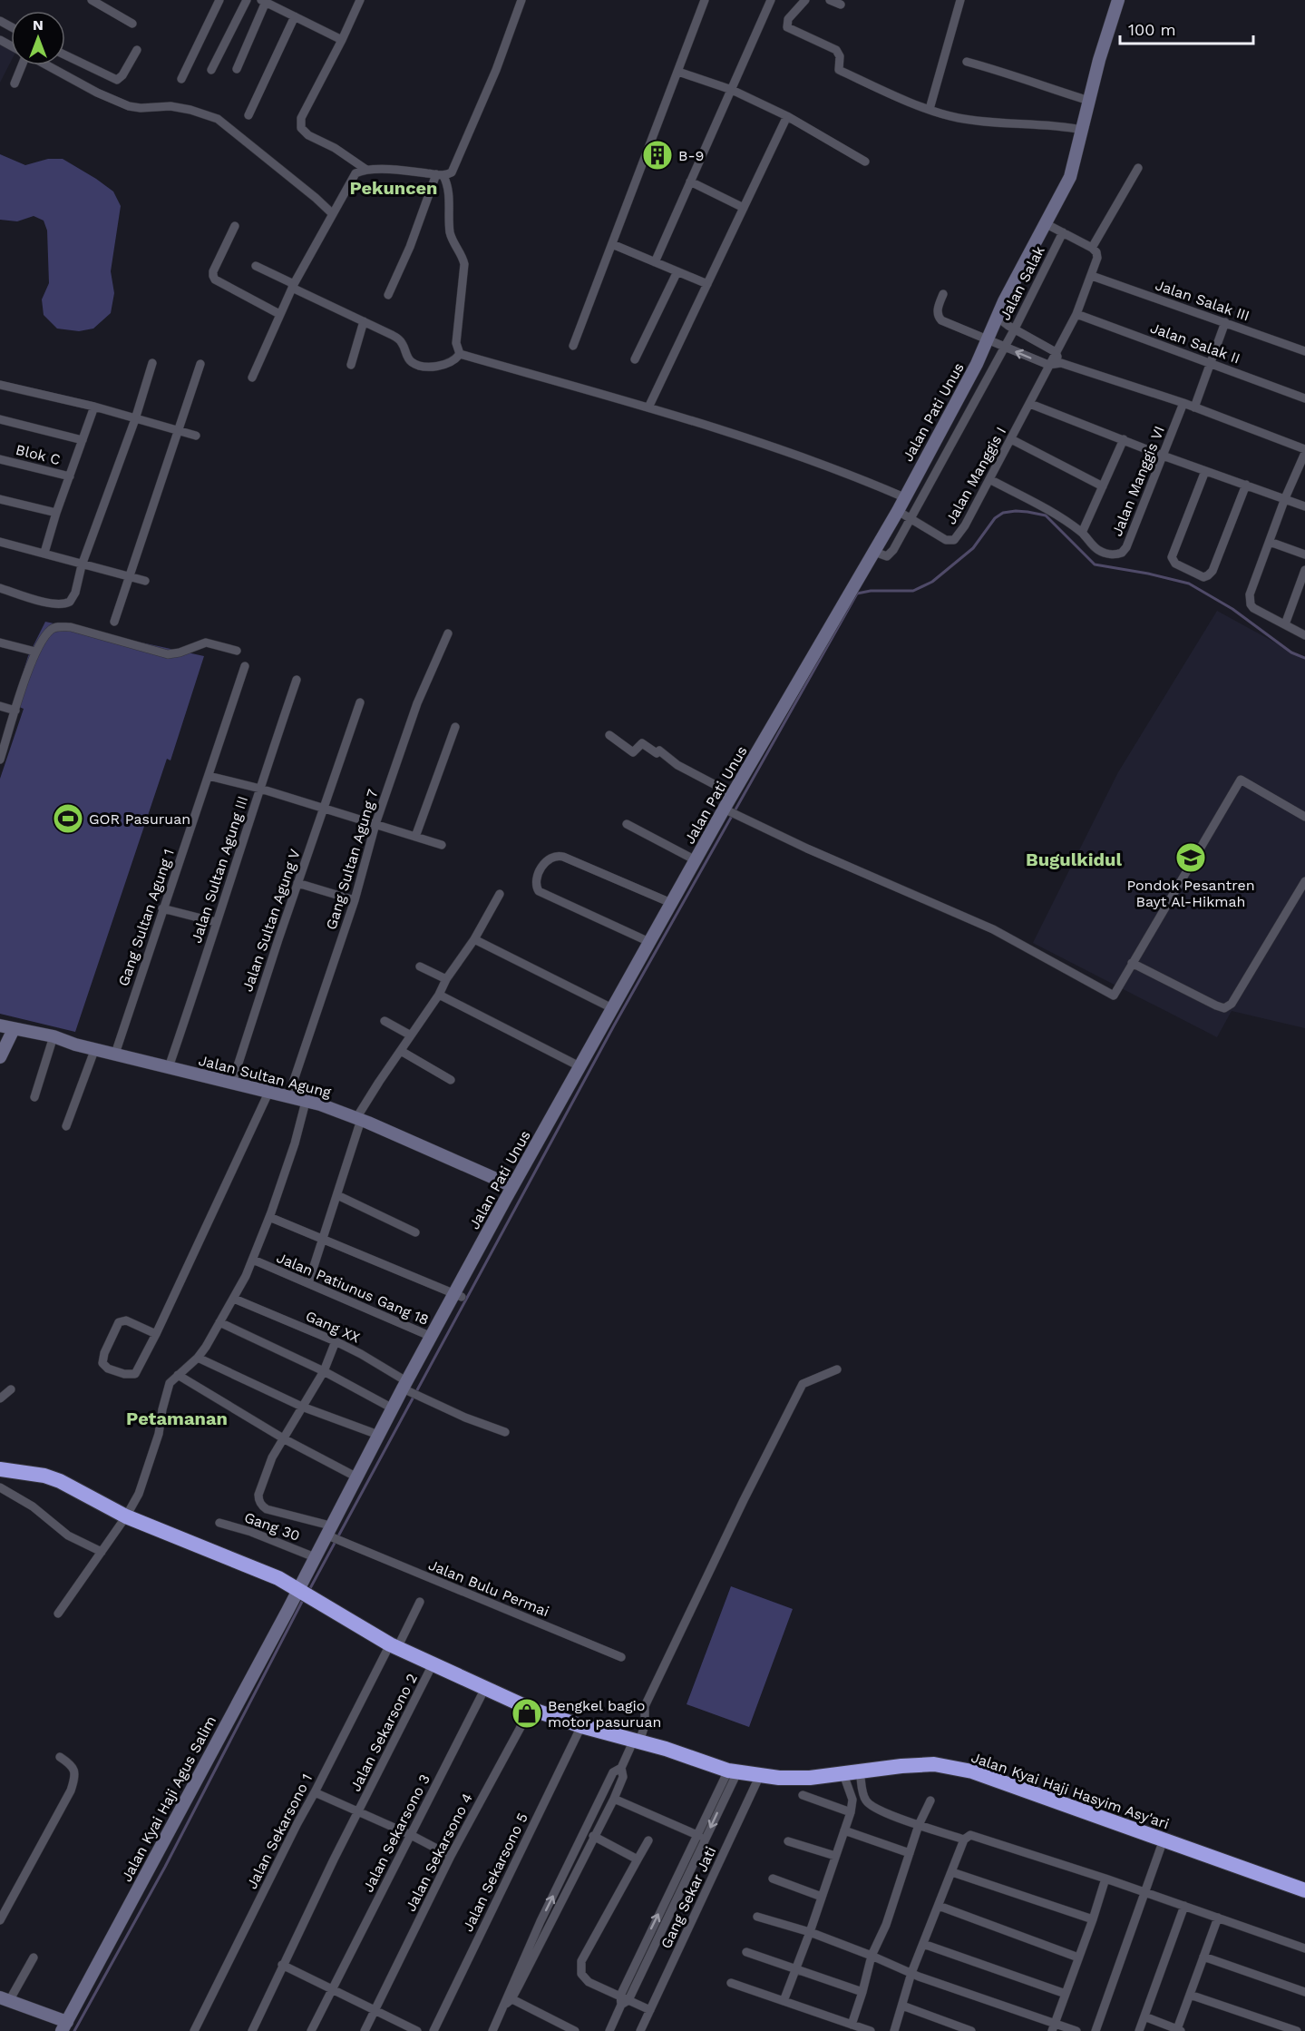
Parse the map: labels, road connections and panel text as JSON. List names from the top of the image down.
{
  "streets": {
    "highway": ["Jalan Kyai Haji Hasyim Asy'ari"],
    "main road": ["Jalan Pati Unus", "Jalan Sultan Agung", "Jalan Kyai Haji Agus Salim"],
    "street": [
      "Jalan Salak",
      "Jalan Salak III",
      "Jalan Salak II",
      "Blok C",
      "Jalan Manggis I",
      "Jalan Manggis VI",
      "Gang Sultan Agung 7",
      "Jalan Sultan Agung III",
      "Gang Sultan Agung 1",
      "Jalan Sultan Agung V",
      "Jalan Patiunus Gang 18",
      "Gang XX",
      "Gang 30",
      "Jalan Bulu Permai",
      "Jalan Sekarsono 2",
      "Jalan Sekarsono 1",
      "Jalan Sekarsono 3",
      "Jalan Sekarsono 4",
      "Jalan Sekarsono 5",
      "Gang Sekar Jati"
    ]
  },
  "crossings": [
    ["Jalan Salak", "Jalan Pati Unus"],
    ["Jalan Salak", "Jalan Manggis I"],
    ["Jalan Salak III", "Jalan Manggis I"],
    ["Jalan Salak II", "Jalan Manggis I"],
    ["Jalan Pati Unus", "Jalan Manggis I"],
    ["Jalan Pati Unus", "Jalan Sultan Agung"],
    ["Jalan Pati Unus", "Jalan Patiunus Gang 18"],
    ["Jalan Pati Unus", "Gang XX"],
    ["Jalan Pati Unus", "Gang 30"],
    ["Jalan Pati Unus", "Jalan Bulu Permai"],
    ["Jalan Pati Unus", "Jalan Kyai Haji Hasyim Asy'ari"],
    ["Jalan Pati Unus", "Jalan Kyai Haji Agus Salim"],
    ["Gang Sultan Agung 7", "Jalan Sultan Agung"],
    ["Jalan Sultan Agung III", "Jalan Sultan Agung"],
    ["Gang Sultan Agung 1", "Jalan Sultan Agung"],
    ["Jalan Sultan Agung V", "Jalan Sultan Agung"],
    ["Jalan Sekarsono 2", "Jalan Kyai Haji Hasyim Asy'ari"],
    ["Jalan Kyai Haji Hasyim Asy'ari", "Jalan Kyai Haji Agus Salim"],
    ["Jalan Kyai Haji Hasyim Asy'ari", "Jalan Sekarsono 1"],
    ["Jalan Kyai Haji Hasyim Asy'ari", "Jalan Sekarsono 3"],
    ["Jalan Kyai Haji Hasyim Asy'ari", "Jalan Sekarsono 4"],
    ["Jalan Kyai Haji Hasyim Asy'ari", "Jalan Sekarsono 5"],
    ["Jalan Kyai Haji Hasyim Asy'ari", "Gang Sekar Jati"]
  ],
  "districts": ["Pekuncen", "Bugulkidul", "Petamanan"],
  "places": {
    "building": ["B-9"],
    "sports": ["GOR Pasuruan"],
    "school or university": ["Pondok Pesantren Bayt Al-Hikmah"],
    "shop": ["Bengkel bagio motor pasuruan"]
  },
  "scale_bar": "100 m",
  "north": "top"
}
